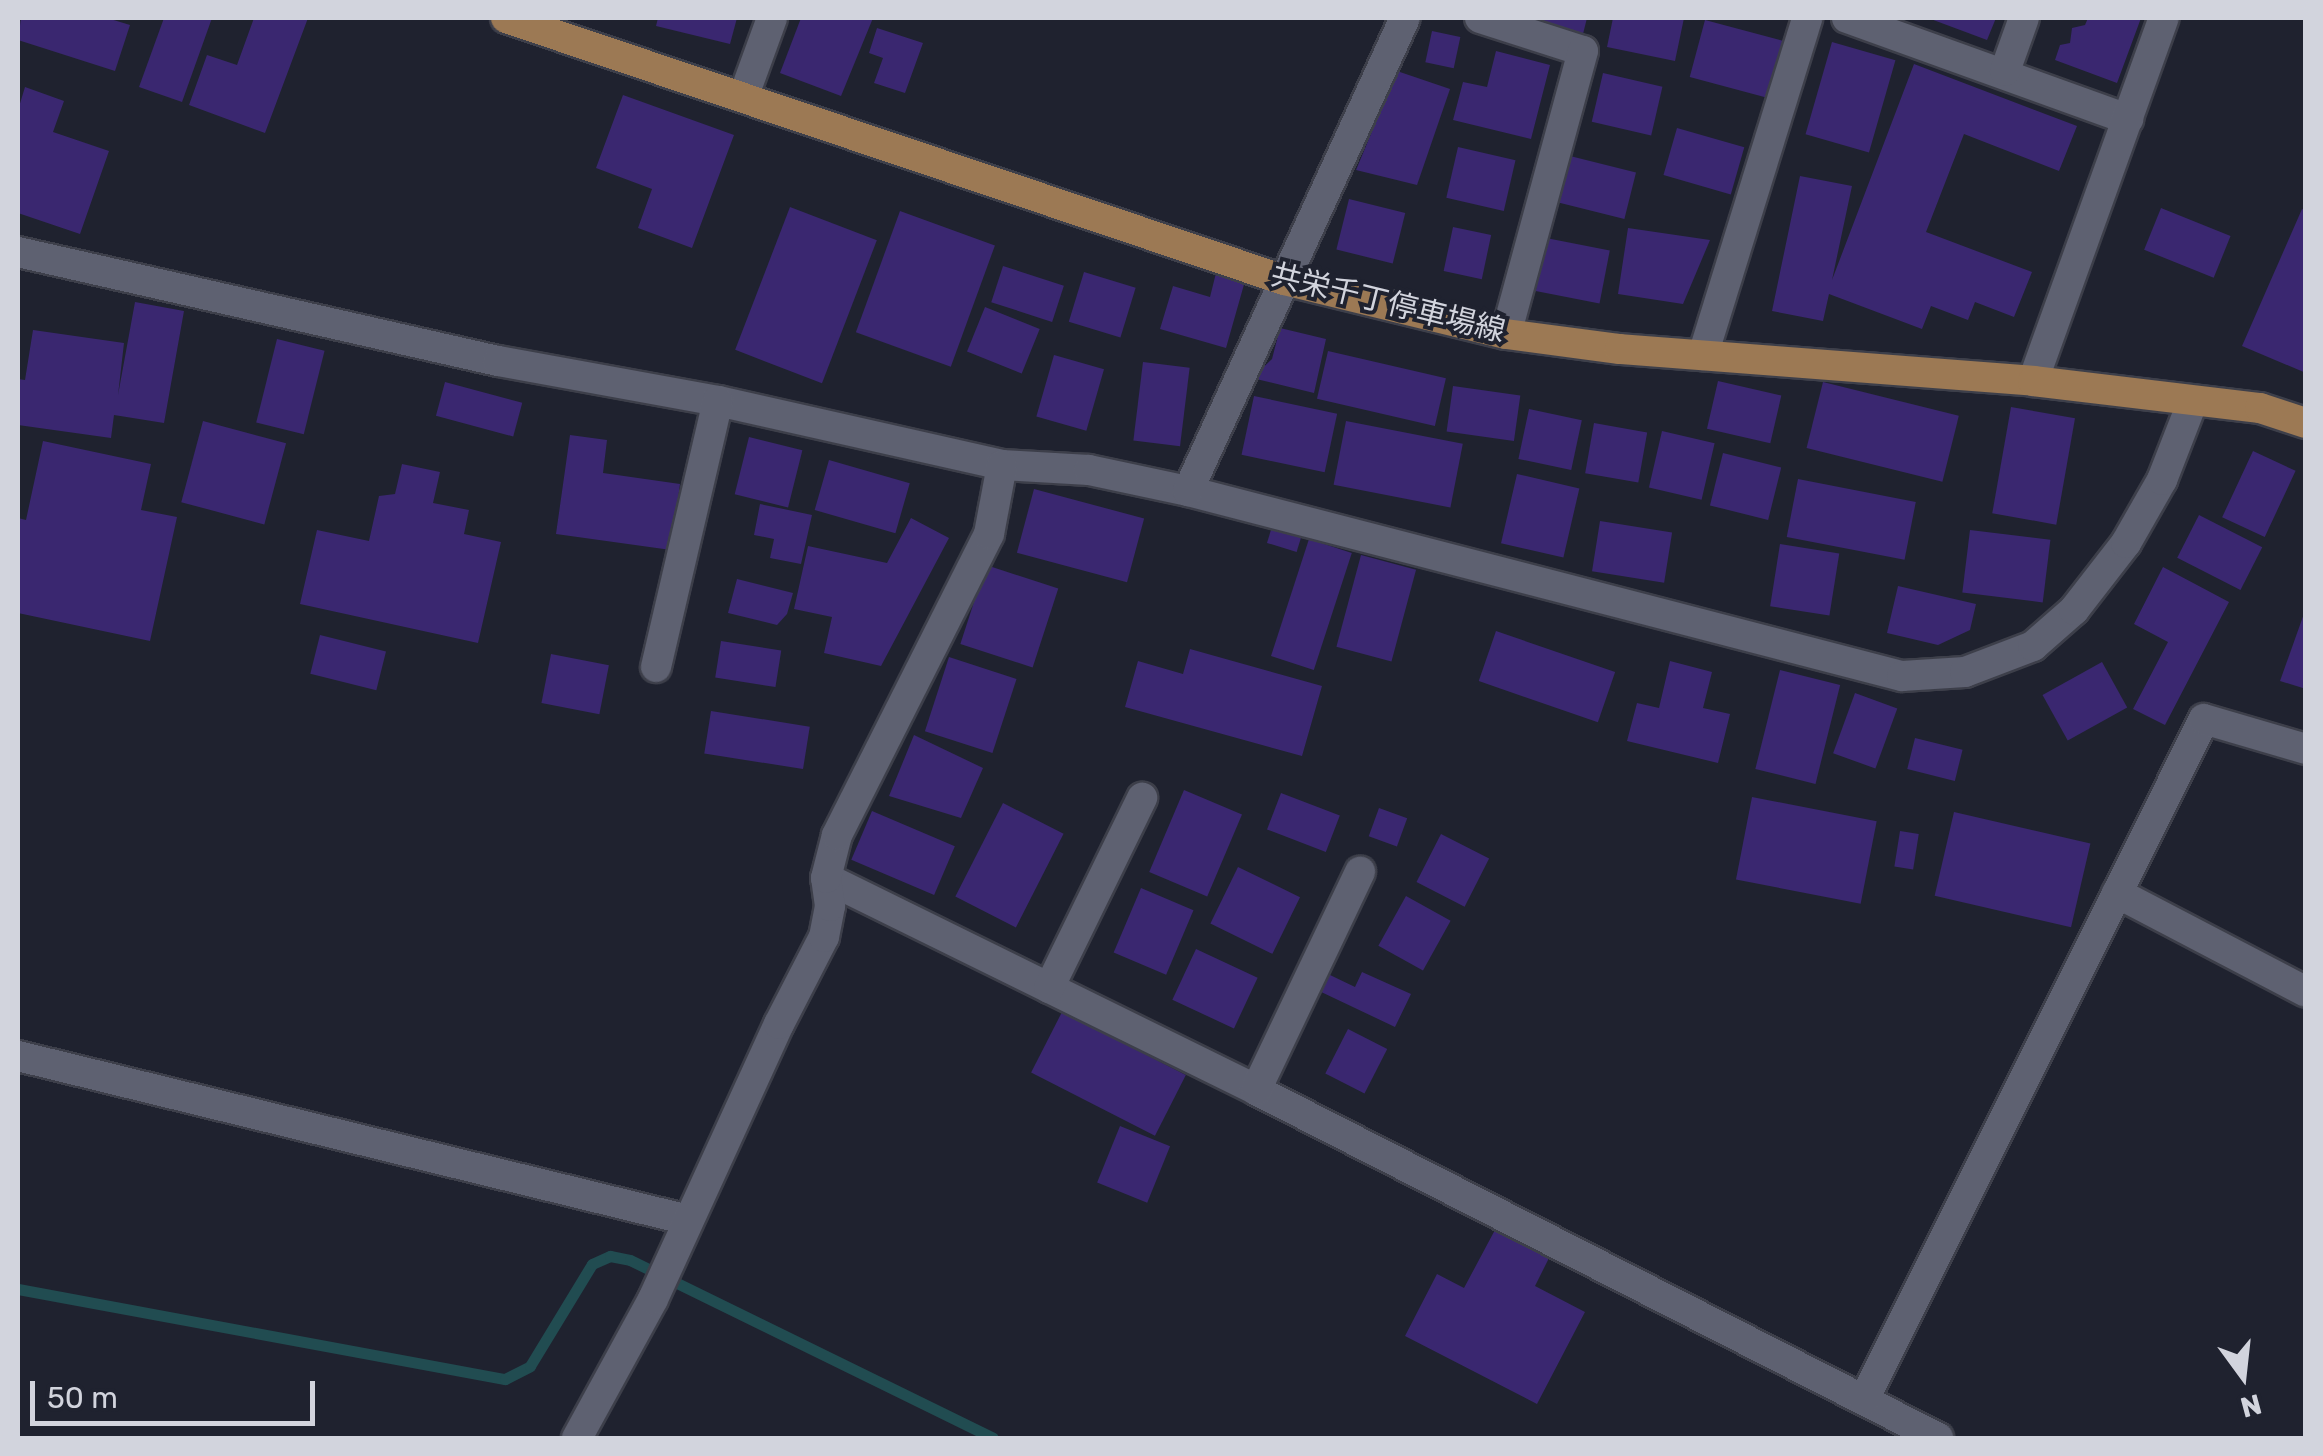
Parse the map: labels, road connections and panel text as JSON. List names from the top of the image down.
{
  "streets": {
    "main road": ["共栄千丁停車場線"]
  },
  "scale_bar": "50 m",
  "north": "bottom"
}
